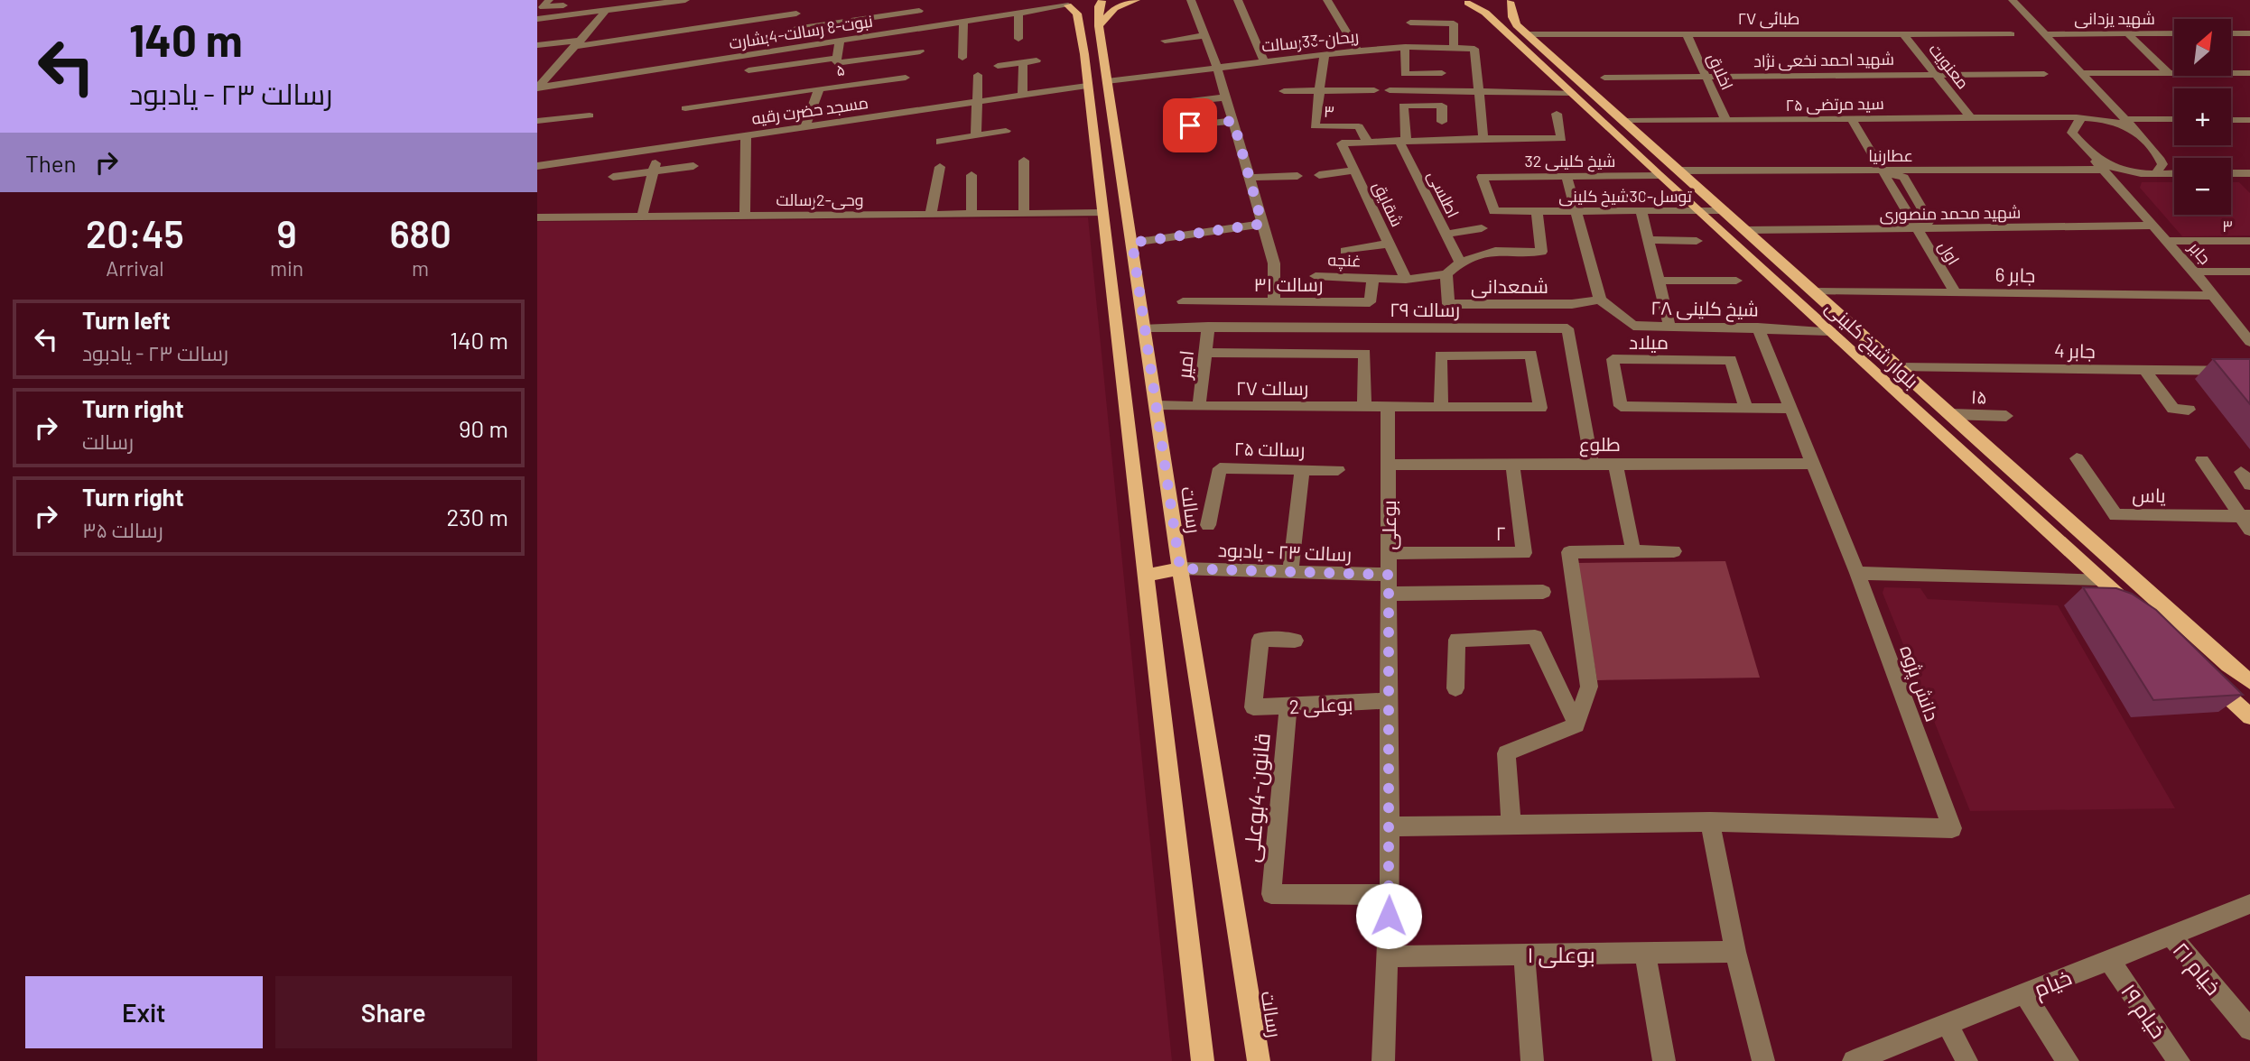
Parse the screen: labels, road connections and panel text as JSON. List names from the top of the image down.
{
  "streets": {
    "main road": ["بلوار شیخ کلینی", "رسالت"],
    "street": [
      "طبائی ۲۷",
      "شهید یزدانی",
      "نبوت-8 رسالت-4بشارت",
      "ریحان-33رسالت",
      "شهید احمد نخعی نژاد",
      "معنویت",
      "۵",
      "اخلاق",
      "۲۵ سید مرتضی",
      "مسجد حضرت رقیه",
      "۳",
      "عطارنیا",
      "شیخ کلینی 32",
      "اطلسی",
      "توسل-30شیخ کلینی",
      "وحی-2رسالت",
      "شقایق",
      "شهید محمد منصوری",
      "اول",
      "جابر",
      "غنچه",
      "جابر 6",
      "رسالت ۳۱",
      "شمعدانی",
      "شیخ کلینی ۲۸",
      "رسالت ۲۹",
      "میلاد",
      "جابر 4",
      "امیر",
      "رسالت ۲۷",
      "۱۵",
      "طلوع",
      "رسالت ۲۵",
      "یاس",
      "بوعلی",
      "۲",
      "رسالت ۲۳ - یادبود",
      "دانش پژوه",
      "بوعلی 2",
      "قانون-4بوعلی",
      "۱ بوعلی",
      "خیام ۲۱",
      "خیام",
      "خیام ۱۹"
    ]
  },
  "crossings": [
    ["طبائی ۲۷", "معنویت"],
    ["طبائی ۲۷", "اخلاق"],
    ["طبائی ۲۷", "بلوار شیخ کلینی"],
    ["ریحان-33رسالت", "۳"],
    ["ریحان-33رسالت", "رسالت"],
    ["شهید احمد نخعی نژاد", "معنویت"],
    ["شهید احمد نخعی نژاد", "اخلاق"],
    ["معنویت", "۲۵ سید مرتضی"],
    ["۵", "مسجد حضرت رقیه"],
    ["اخلاق", "۲۵ سید مرتضی"],
    ["۲۵ سید مرتضی", "اول"],
    ["۲۵ سید مرتضی", "بلوار شیخ کلینی"],
    ["۳", "شقایق"],
    ["۳", "جابر"],
    ["عطارنیا", "اول"],
    ["عطارنیا", "جابر"],
    ["عطارنیا", "بلوار شیخ کلینی"],
    ["شیخ کلینی 32", "توسل-30شیخ کلینی"],
    ["شیخ کلینی 32", "بلوار شیخ کلینی"],
    ["اطلسی", "توسل-30شیخ کلینی"],
    ["توسل-30شیخ کلینی", "شمعدانی"],
    ["توسل-30شیخ کلینی", "بلوار شیخ کلینی"],
    ["شهید محمد منصوری", "اول"],
    ["شهید محمد منصوری", "جابر"],
    ["شهید محمد منصوری", "بلوار شیخ کلینی"],
    ["اول", "جابر 6"],
    ["جابر", "جابر 6"],
    ["غنچه", "رسالت ۳۱"],
    ["جابر 6", "بلوار شیخ کلینی"],
    ["شمعدانی", "شیخ کلینی ۲۸"],
    ["شیخ کلینی ۲۸", "بلوار شیخ کلینی"],
    ["شیخ کلینی ۲۸", "دانش پژوه"],
    ["رسالت ۲۹", "امیر"],
    ["رسالت ۲۹", "طلوع"],
    ["رسالت ۲۹", "رسالت"],
    ["میلاد", "دانش پژوه"],
    ["بلوار شیخ کلینی", "جابر 4"],
    ["بلوار شیخ کلینی", "۱۵"],
    ["امیر", "رسالت ۲۷"],
    ["رسالت ۲۷", "رسالت"],
    ["رسالت ۲۷", "بوعلی"],
    ["طلوع", "بوعلی"],
    ["طلوع", "۲"],
    ["طلوع", "دانش پژوه"],
    ["رسالت", "رسالت ۲۳ - یادبود"],
    ["بوعلی", "۲"],
    ["بوعلی", "رسالت ۲۳ - یادبود"],
    ["بوعلی", "بوعلی 2"],
    ["بوعلی", "قانون-4بوعلی"],
    ["بوعلی", "۱ بوعلی"],
    ["بوعلی 2", "قانون-4بوعلی"],
    ["خیام ۲۱", "خیام"],
    ["خیام", "خیام ۱۹"]
  ],
  "north": "top right",
  "page": {
    "turn": ["140 m", "رسالت ۲۳ - یادبود"],
    "map_buttons": ["+", "−"],
    "then": "Then",
    "eta": [
      "20:45",
      "Arrival",
      "9",
      "min",
      "680",
      "m"
    ],
    "list": [
      {
        "name": "Turn left",
        "note": "رسالت ۲۳ - یادبود",
        "value": "140 m"
      },
      {
        "name": "Turn right",
        "note": "رسالت",
        "value": "90 m"
      },
      {
        "name": "Turn right",
        "note": "رسالت ۳۵",
        "value": "230 m"
      }
    ],
    "buttons": ["Exit", "Share"]
  }
}
